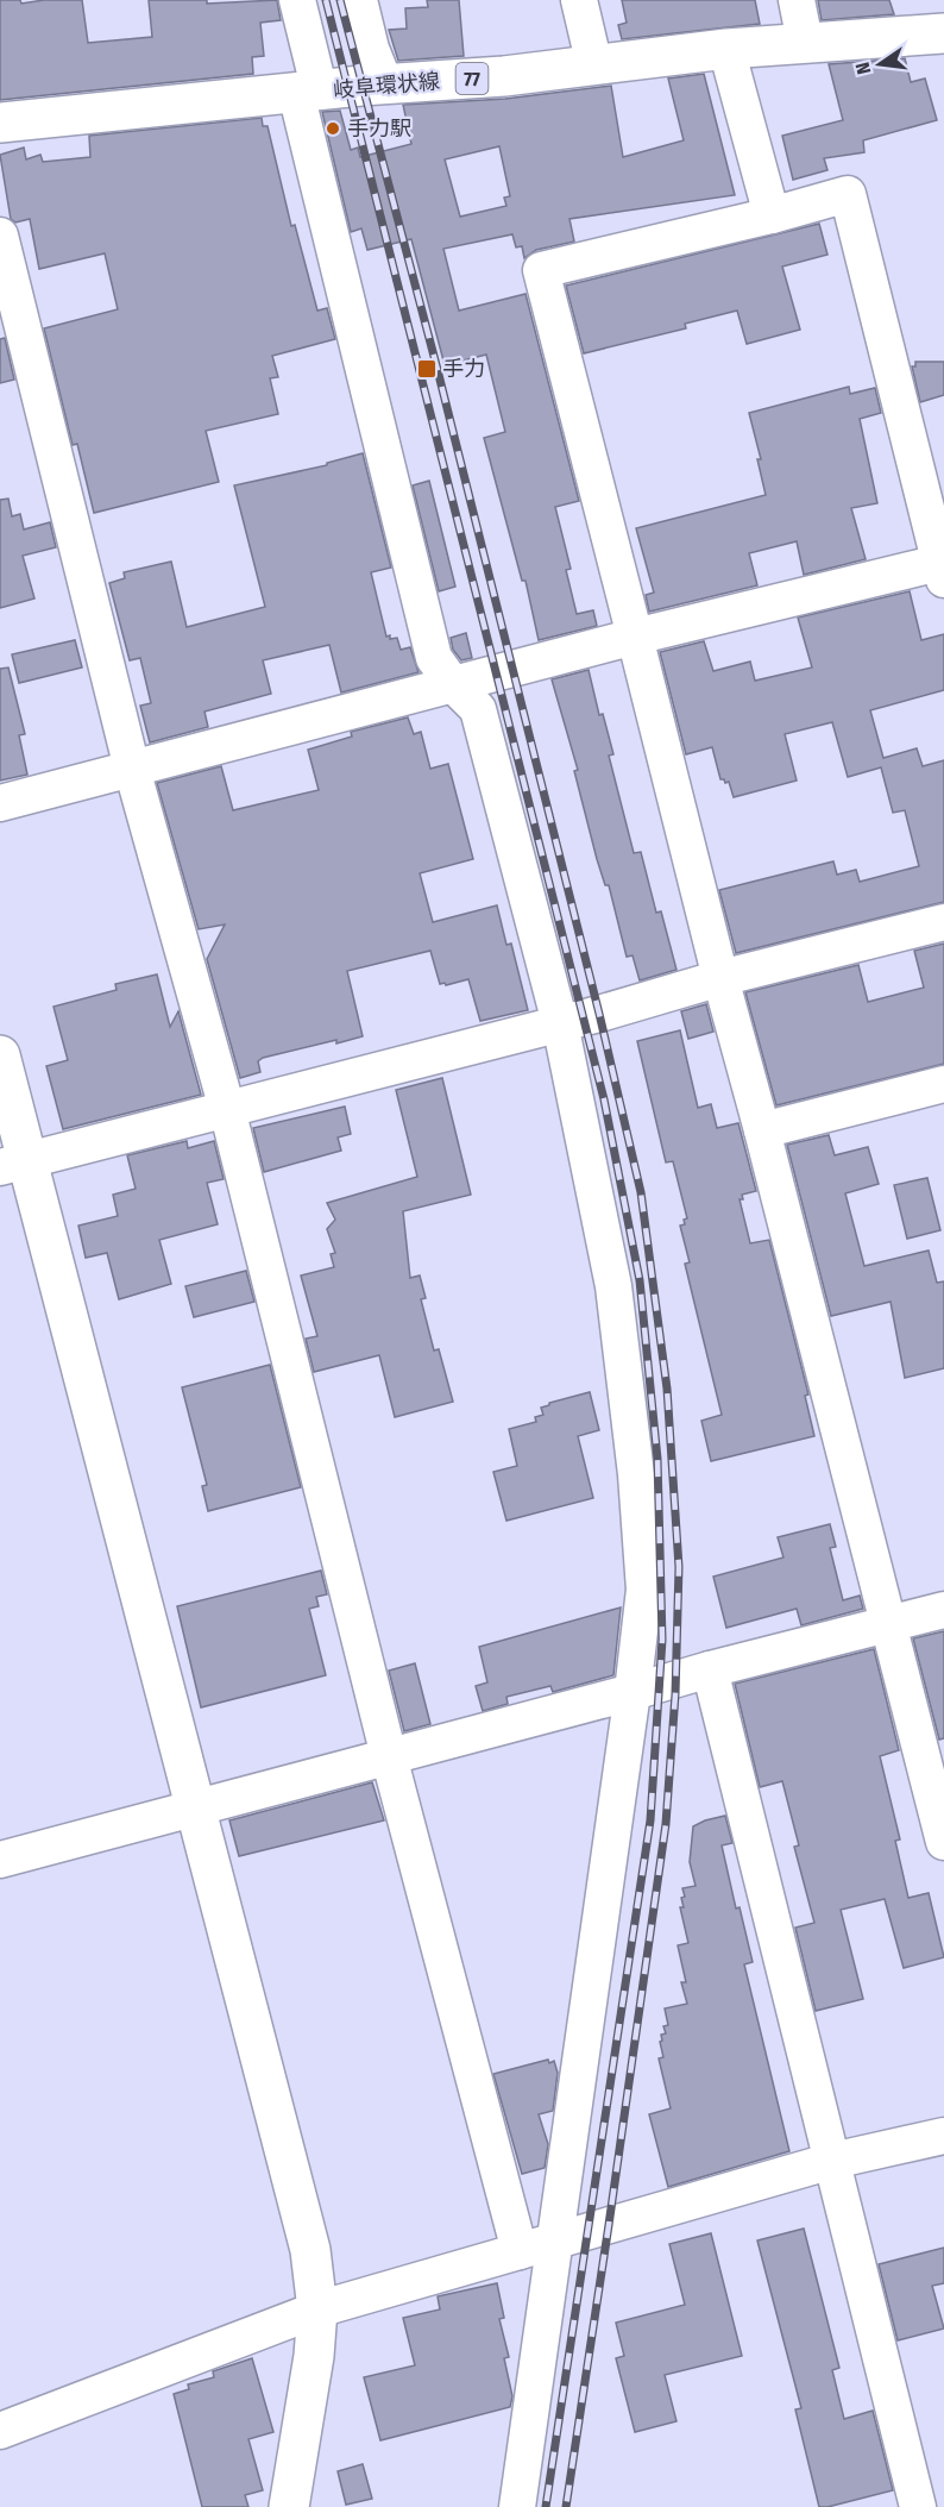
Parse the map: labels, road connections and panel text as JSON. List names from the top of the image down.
{
  "streets": {
    "street": ["77", "岐阜環状線"]
  },
  "places": {
    "other": ["手力駅"],
    "transit": ["手力"]
  },
  "north": "left"
}
